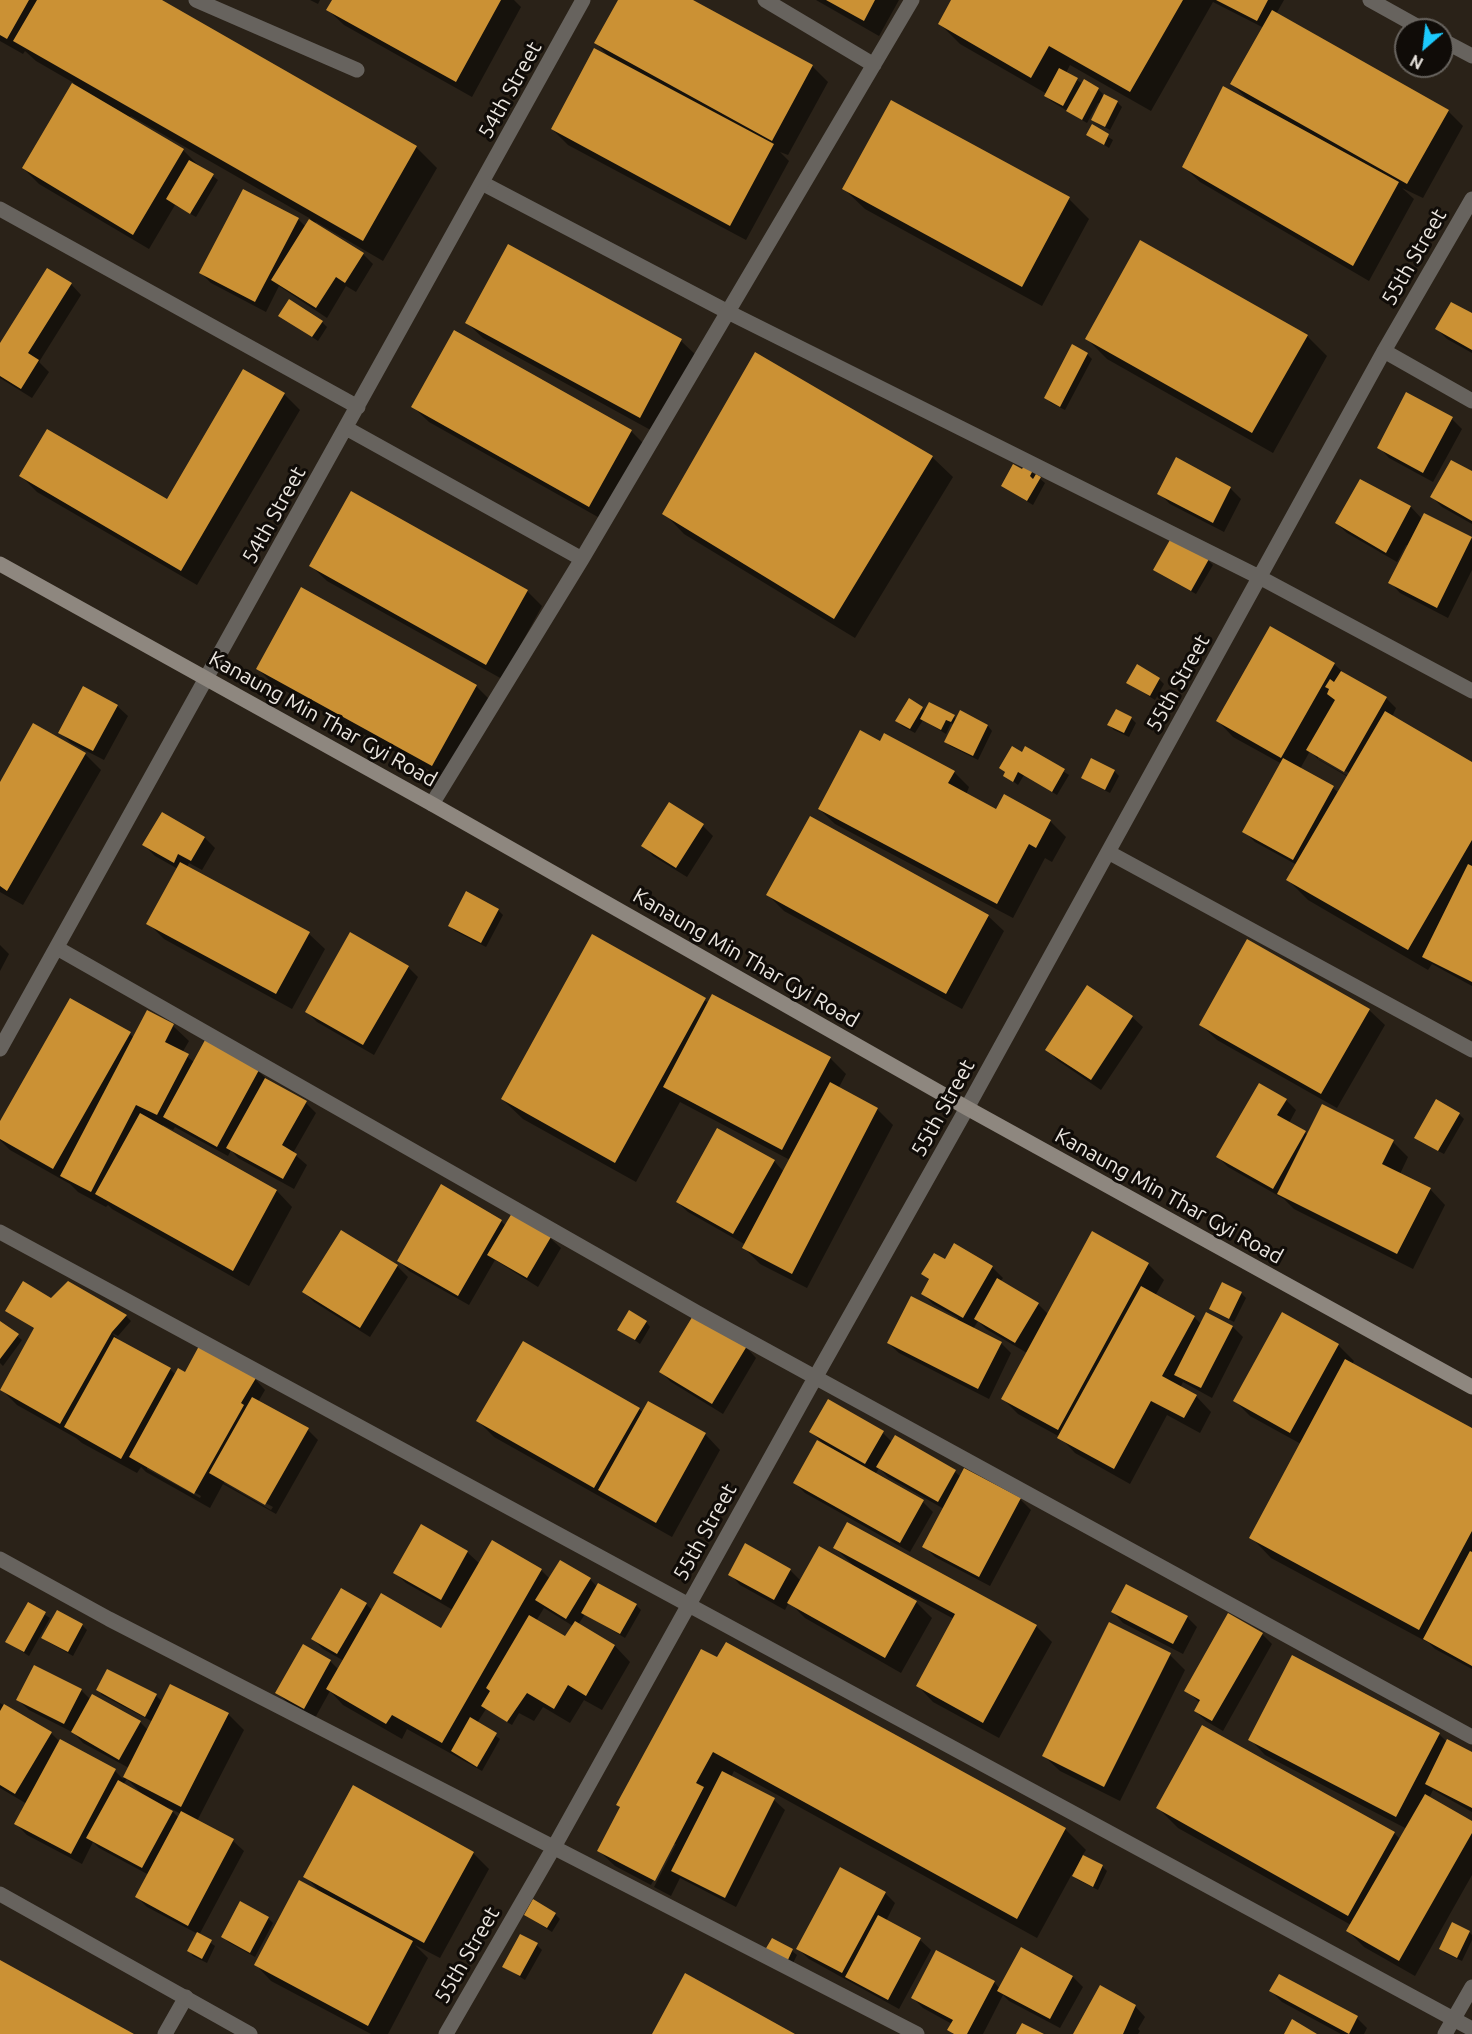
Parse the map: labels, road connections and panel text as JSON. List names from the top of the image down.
{
  "streets": {
    "street": ["54th Street", "55th Street", "Kanaung Min Thar Gyi Road"]
  },
  "crossings": [
    ["54th Street", "Kanaung Min Thar Gyi Road"],
    ["55th Street", "Kanaung Min Thar Gyi Road"]
  ],
  "north": "bottom left"
}
